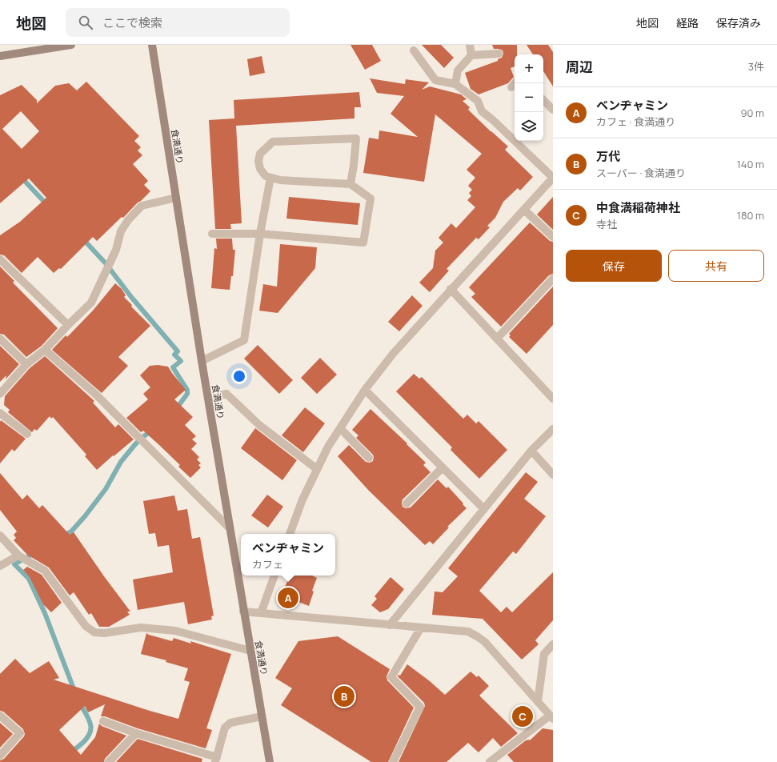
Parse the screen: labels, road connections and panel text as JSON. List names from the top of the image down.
{
  "streets": {
    "street": ["食満通り"]
  },
  "page": {
    "header": "地図",
    "search": "ここで検索",
    "nav": ["地図", "経路", "保存済み"],
    "heading": ["周辺", "3件"],
    "map_buttons": ["+", "−"],
    "list": [
      {
        "mark": "A",
        "name": "ベンヂャミン",
        "note": "カフェ · 食満通り",
        "value": "90 m"
      },
      {
        "mark": "B",
        "name": "万代",
        "note": "スーパー · 食満通り",
        "value": "140 m"
      },
      {
        "mark": "C",
        "name": "中食満稲荷神社",
        "note": "寺社",
        "value": "180 m"
      }
    ],
    "buttons": ["保存", "共有"],
    "popup": ["ベンヂャミン", "カフェ"],
    "pins": ["A", "B", "C"]
  }
}
